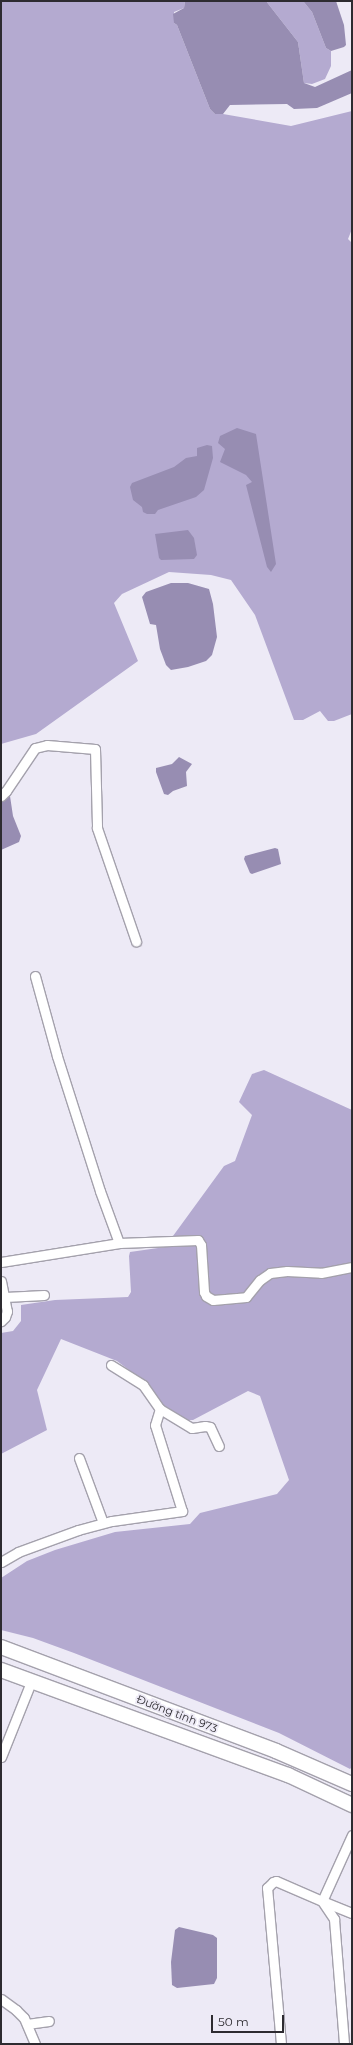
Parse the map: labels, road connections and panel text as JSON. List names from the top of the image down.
{
  "streets": {
    "main road": ["Đường tỉnh 973"]
  },
  "scale_bar": "50 m"
}
